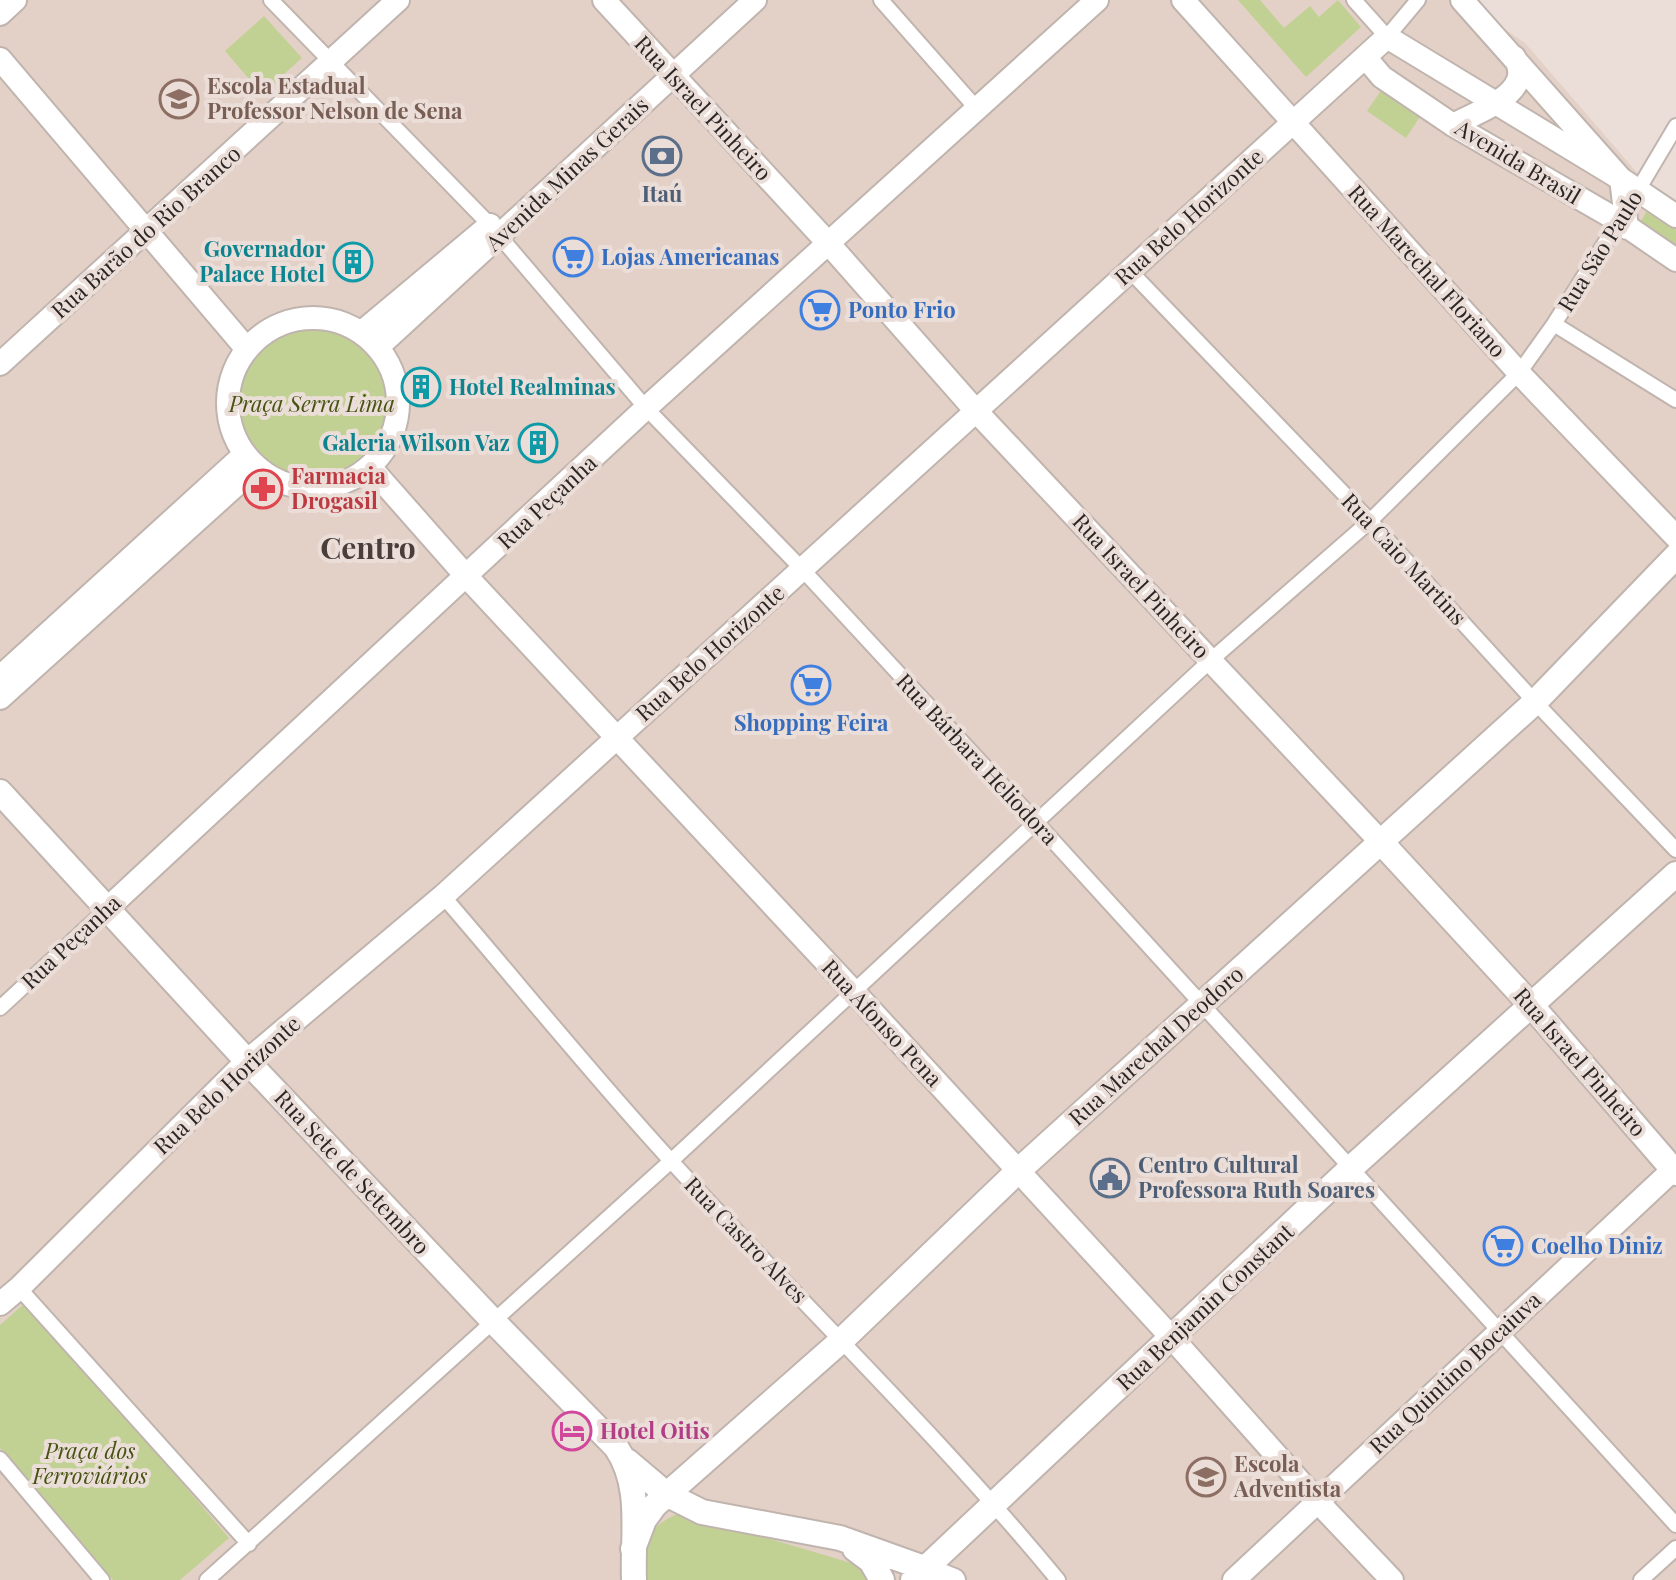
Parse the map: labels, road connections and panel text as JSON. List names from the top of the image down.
{
  "streets": {
    "main road": [
      "Rua Israel Pinheiro",
      "Rua Marechal Deodoro",
      "Rua Sete de Setembro",
      "Rua Benjamin Constant"
    ],
    "street": [
      "Avenida Brasil",
      "Avenida Minas Gerais",
      "Rua Belo Horizonte",
      "Rua Barão do Rio Branco",
      "Rua São Paulo",
      "Rua Marechal Floriano",
      "Rua Peçanha",
      "Rua Caio Martins",
      "Rua Bárbara Heliodora",
      "Rua Afonso Pena",
      "Rua Castro Alves",
      "Rua Quintino Bocaiuva"
    ]
  },
  "crossings": [
    ["Rua Israel Pinheiro", "Avenida Minas Gerais"],
    ["Rua Israel Pinheiro", "Rua Belo Horizonte"],
    ["Rua Israel Pinheiro", "Rua São Paulo"],
    ["Rua Israel Pinheiro", "Rua Peçanha"],
    ["Rua Israel Pinheiro", "Rua Marechal Deodoro"],
    ["Rua Israel Pinheiro", "Rua Benjamin Constant"],
    ["Rua Israel Pinheiro", "Rua Quintino Bocaiuva"],
    ["Avenida Brasil", "Rua Belo Horizonte"],
    ["Avenida Brasil", "Rua São Paulo"],
    ["Avenida Minas Gerais", "Rua Bárbara Heliodora"],
    ["Avenida Minas Gerais", "Rua Afonso Pena"],
    ["Rua Belo Horizonte", "Rua Marechal Floriano"],
    ["Rua Belo Horizonte", "Rua Caio Martins"],
    ["Rua Belo Horizonte", "Rua Bárbara Heliodora"],
    ["Rua Belo Horizonte", "Rua Afonso Pena"],
    ["Rua Belo Horizonte", "Rua Sete de Setembro"],
    ["Rua Belo Horizonte", "Rua Castro Alves"],
    ["Rua Barão do Rio Branco", "Rua Bárbara Heliodora"],
    ["Rua São Paulo", "Rua Marechal Floriano"],
    ["Rua São Paulo", "Rua Caio Martins"],
    ["Rua São Paulo", "Rua Bárbara Heliodora"],
    ["Rua São Paulo", "Rua Afonso Pena"],
    ["Rua São Paulo", "Rua Sete de Setembro"],
    ["Rua São Paulo", "Rua Castro Alves"],
    ["Rua Peçanha", "Rua Bárbara Heliodora"],
    ["Rua Peçanha", "Rua Afonso Pena"],
    ["Rua Peçanha", "Rua Sete de Setembro"],
    ["Rua Caio Martins", "Rua Marechal Deodoro"],
    ["Rua Bárbara Heliodora", "Rua Marechal Deodoro"],
    ["Rua Bárbara Heliodora", "Rua Benjamin Constant"],
    ["Rua Bárbara Heliodora", "Rua Quintino Bocaiuva"],
    ["Rua Afonso Pena", "Rua Marechal Deodoro"],
    ["Rua Afonso Pena", "Rua Benjamin Constant"],
    ["Rua Afonso Pena", "Rua Quintino Bocaiuva"],
    ["Rua Marechal Deodoro", "Rua Sete de Setembro"],
    ["Rua Marechal Deodoro", "Rua Castro Alves"],
    ["Rua Castro Alves", "Rua Benjamin Constant"]
  ],
  "districts": ["Centro"],
  "parks": ["Praça Serra Lima", "Praça dos Ferroviários"],
  "places": {
    "school or university": ["Escola Estadual Professor Nelson de Sena", "Escola Adventista"],
    "bank": ["Itaú"],
    "supermarket": [
      "Lojas Americanas",
      "Ponto Frio",
      "Shopping Feira",
      "Coelho Diniz"
    ],
    "building": ["Governador Palace Hotel", "Hotel Realminas", "Galeria Wilson Vaz"],
    "pharmacy": ["Farmacia Drogasil"],
    "public building": ["Centro Cultural Professora Ruth Soares"],
    "hotel": ["Hotel Oitis"]
  }
}
